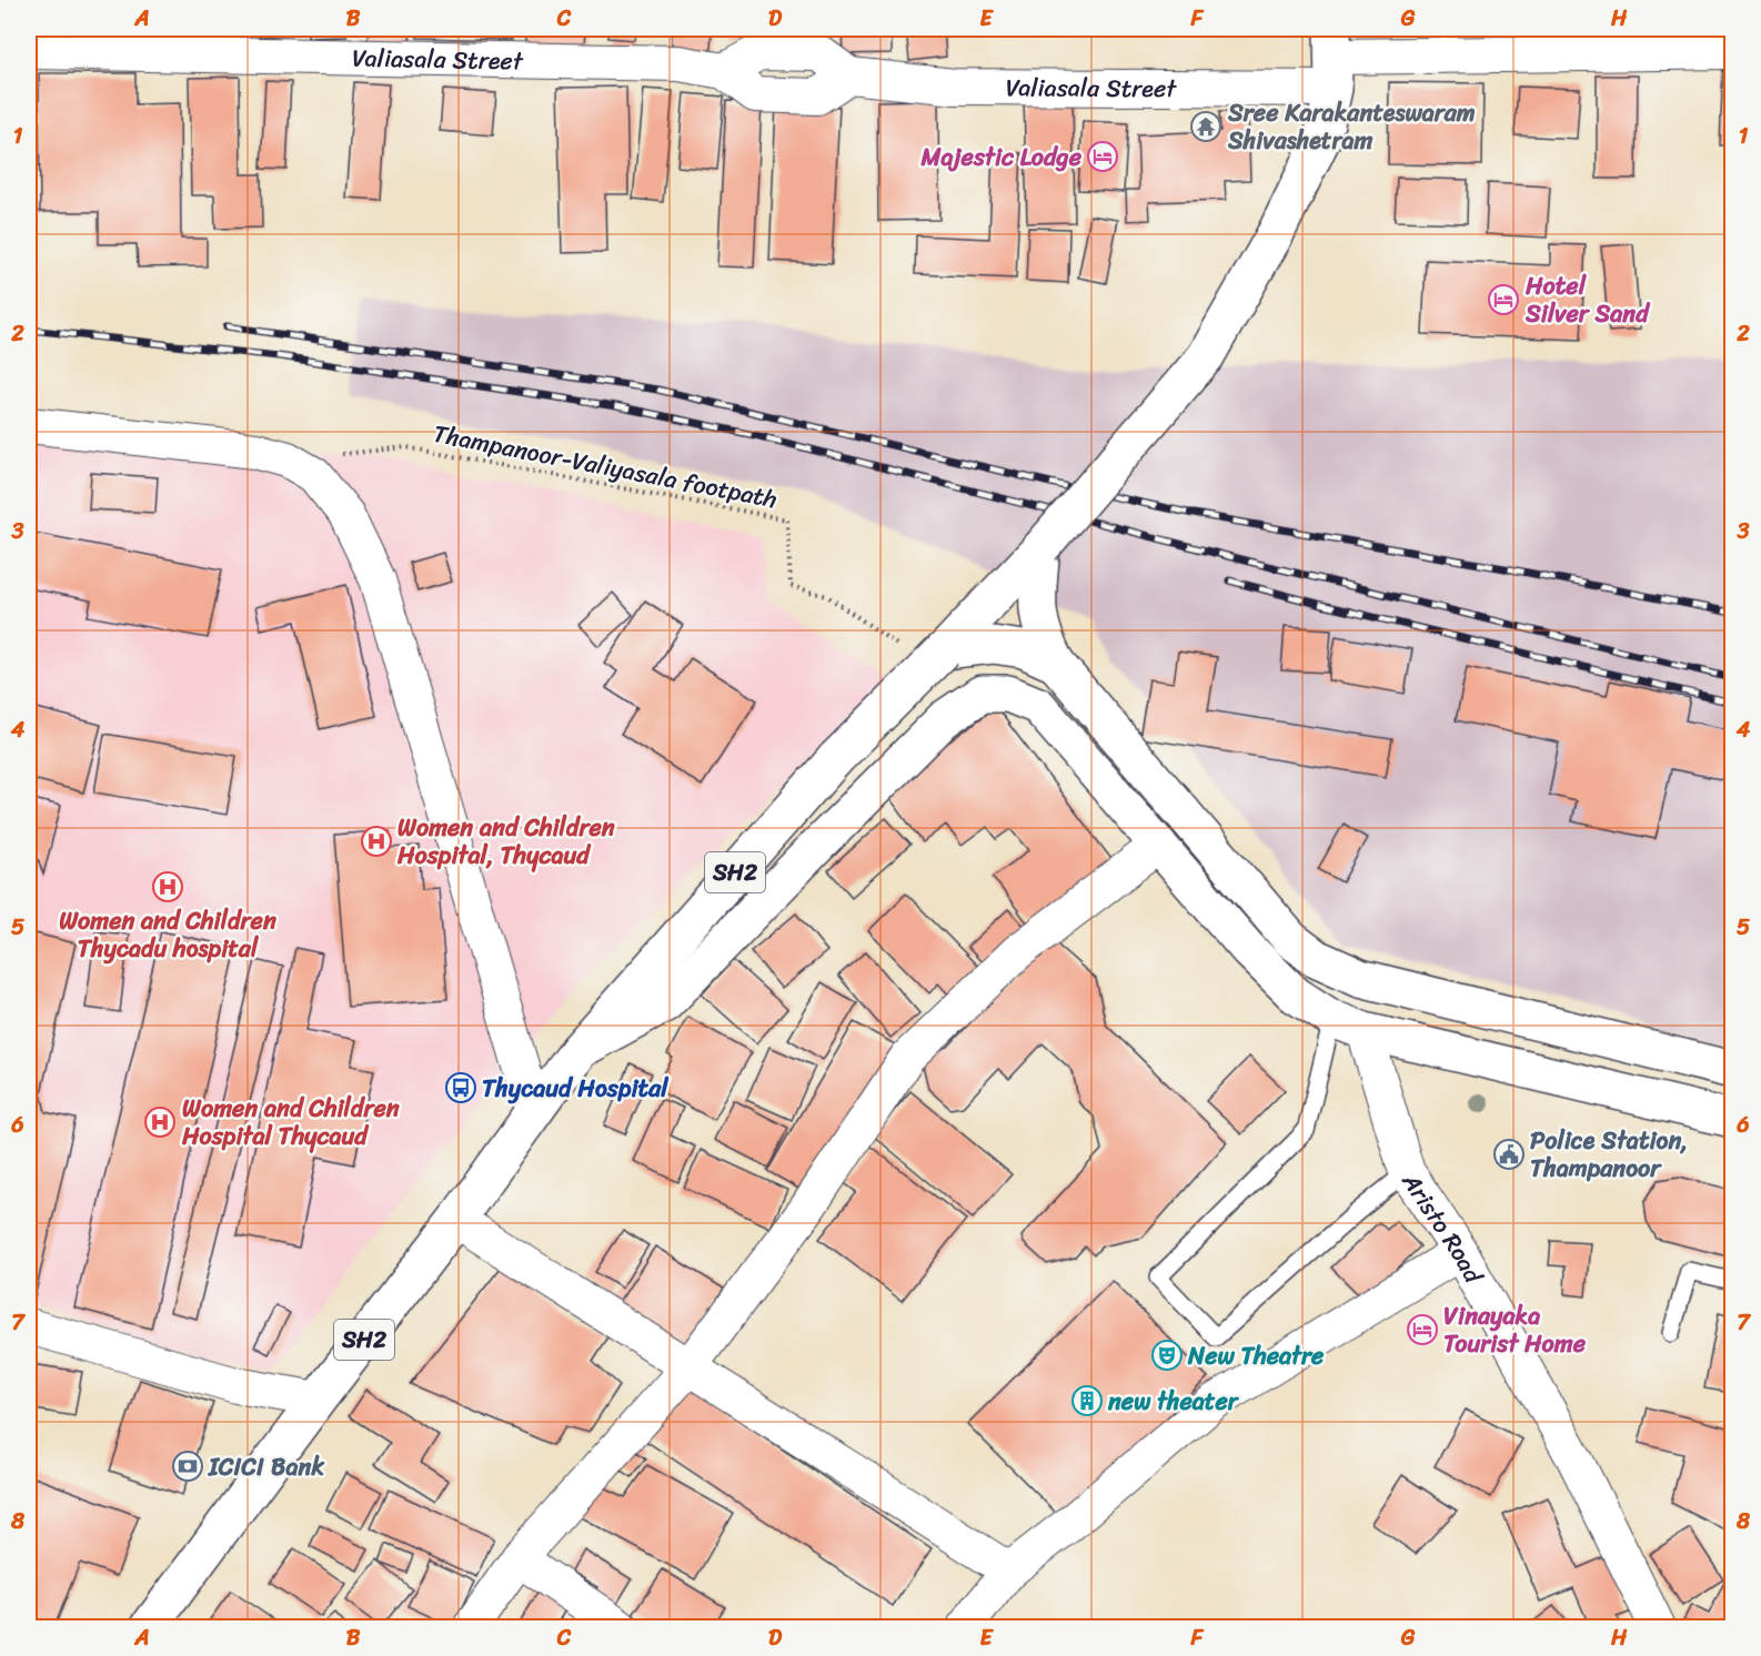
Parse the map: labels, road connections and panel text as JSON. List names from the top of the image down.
{
  "streets": {
    "main road": ["SH2"],
    "street": ["Valiasala Street", "Aristo Road"],
    "path": ["Thampanoor-Valiyasala footpath"]
  },
  "crossings": [
    ["Thampanoor-Valiyasala footpath", "SH2"]
  ],
  "places": {
    "temple": ["Sree Karakanteswaram Shivashetram"],
    "hotel": ["Majestic Lodge", "Hotel Silver Sand", "Vinayaka Tourist Home"],
    "hospital": ["Women and Children Hospital, Thycaud", "Women and Children Thycadu hospital", "Women and Children Hospital Thycaud"],
    "bus stop": ["Thycaud Hospital"],
    "public building": ["Police Station, Thampanoor"],
    "theatre": ["New Theatre"],
    "building": ["new theater"],
    "bank": ["ICICI Bank"]
  },
  "grid": {
    "columns": [
      "A",
      "B",
      "C",
      "D",
      "E",
      "F",
      "G",
      "H"
    ],
    "rows": [
      "1",
      "2",
      "3",
      "4",
      "5",
      "6",
      "7",
      "8"
    ]
  }
}
